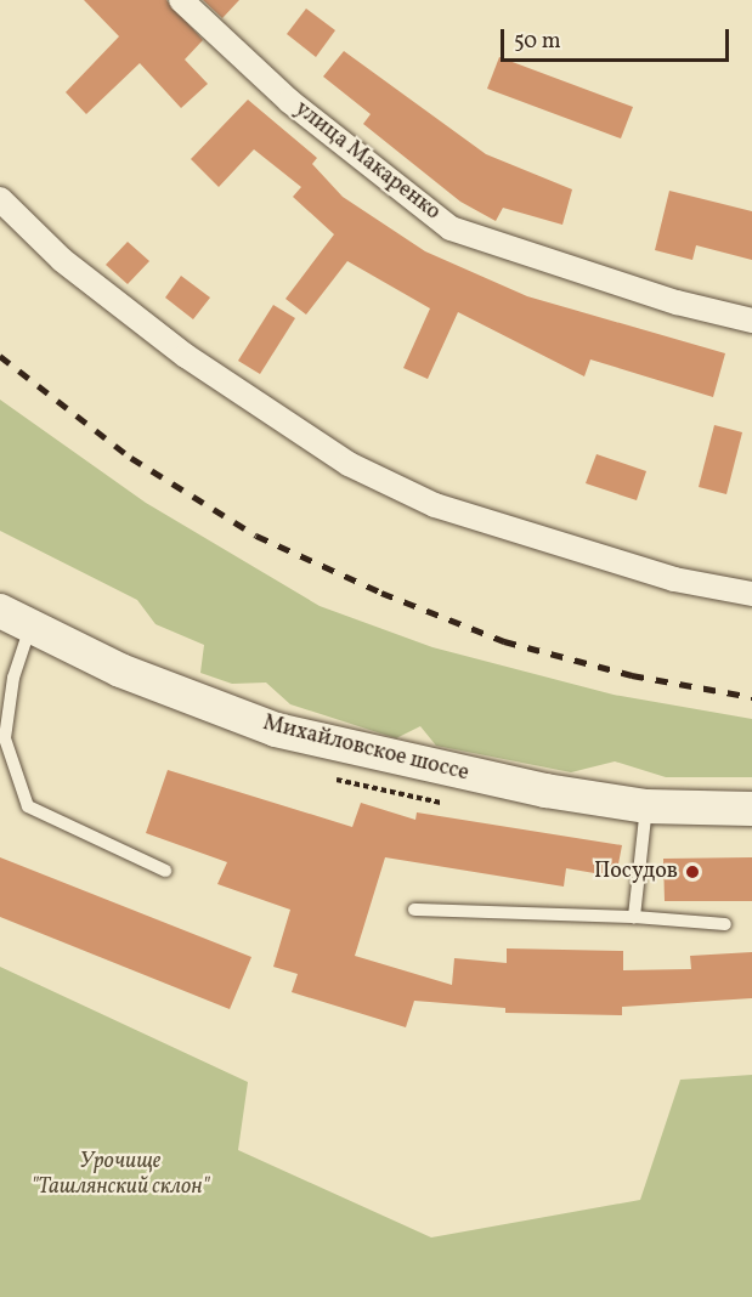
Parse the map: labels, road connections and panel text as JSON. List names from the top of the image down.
{
  "streets": {
    "main road": ["Михайловское шоссе"],
    "street": ["улица Макаренко"]
  },
  "parks": ["Урочище \"Ташлянский склон\""],
  "places": ["Посудов"],
  "scale_bar": "50 m"
}
